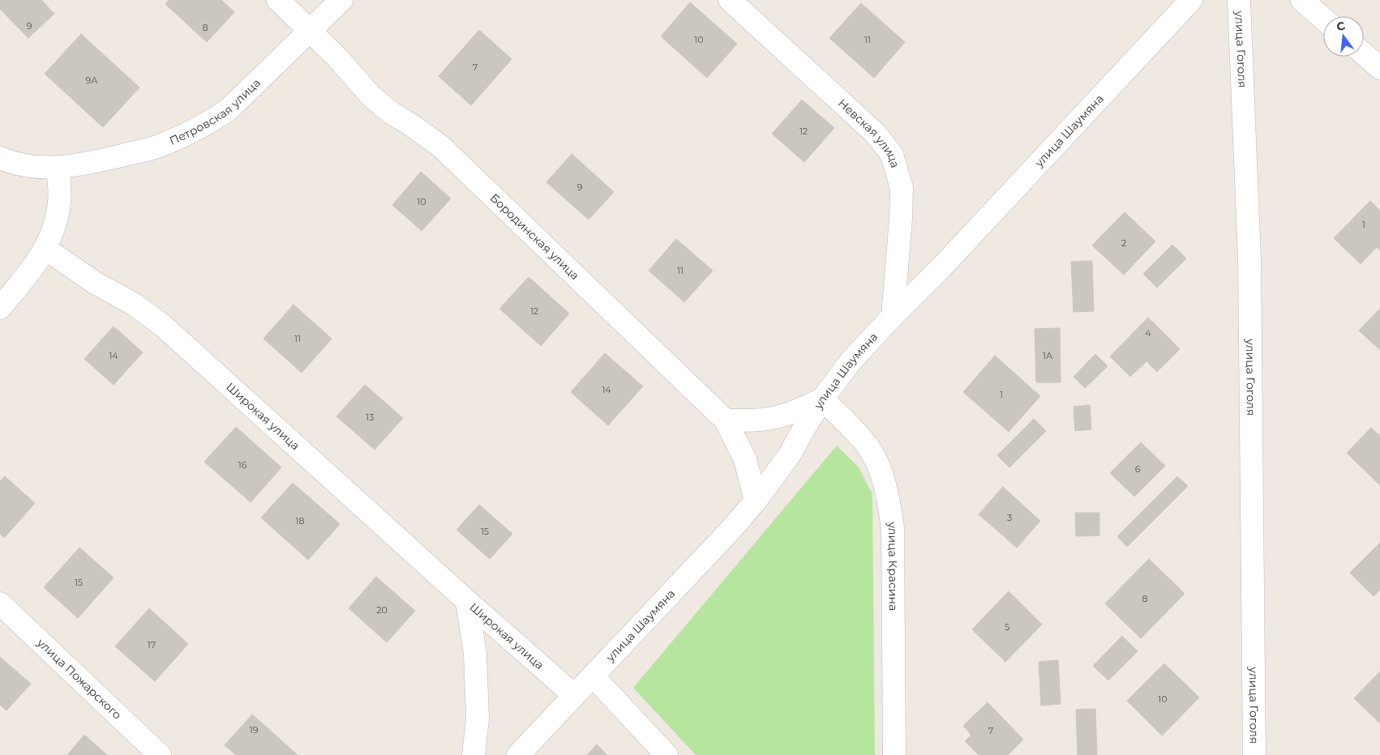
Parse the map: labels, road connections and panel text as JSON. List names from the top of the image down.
{
  "streets": {
    "street": [
      "улица Гоголя",
      "Петровская улица",
      "улица Шаумяна",
      "Невская улица",
      "Бородинская улица",
      "Широкая улица",
      "улица Красина",
      "улица Пожарского"
    ]
  },
  "crossings": [
    ["Петровская улица", "Бородинская улица"],
    ["улица Шаумяна", "Невская улица"],
    ["улица Шаумяна", "Бородинская улица"],
    ["улица Шаумяна", "Широкая улица"],
    ["улица Шаумяна", "улица Красина"]
  ],
  "house_numbers": [
    "9",
    "8",
    "10",
    "11",
    "7",
    "9А",
    "12",
    "9",
    "10",
    "1",
    "2",
    "11",
    "12",
    "4",
    "11",
    "14",
    "1А",
    "14",
    "1",
    "13",
    "16",
    "6",
    "3",
    "18",
    "15",
    "15",
    "8",
    "20",
    "5",
    "17",
    "10",
    "19",
    "7"
  ],
  "north": "top"
}
